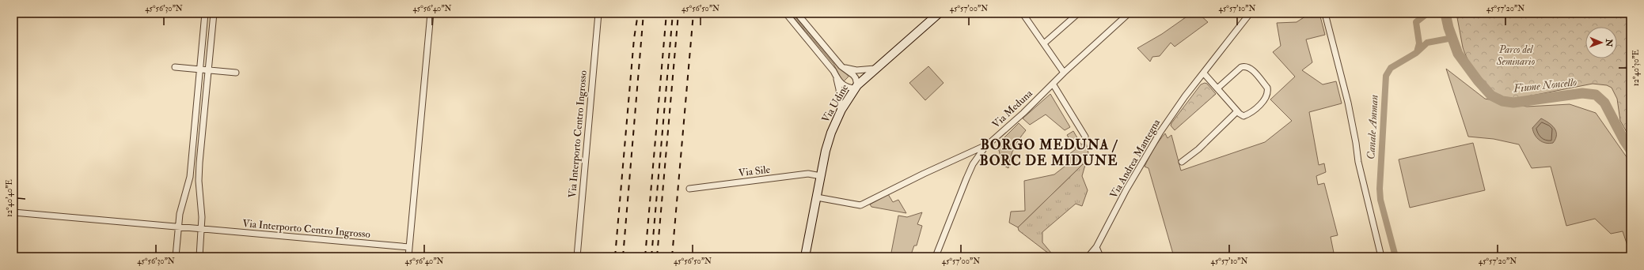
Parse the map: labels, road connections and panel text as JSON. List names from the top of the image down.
{
  "streets": {
    "main road": ["Via Udine"],
    "street": [
      "Via Meduna",
      "Via Interporto Centro Ingrosso",
      "Via Andrea Mantegna",
      "Via Sile"
    ]
  },
  "crossings": [
    ["Via Udine", "Via Meduna"],
    ["Via Udine", "Via Sile"]
  ],
  "districts": ["BORGO MEDUNA / BORC DE MIDUNE"],
  "water": ["Fiume Noncello", "Canale Amman"],
  "parks": ["Parco del Seminario"],
  "north": "right",
  "coordinates": [
    "45°56'30\"N",
    "45°56'40\"N",
    "45°56'50\"N",
    "45°57'00\"N",
    "45°57'10\"N",
    "45°57'20\"N",
    "12°40'30\"E",
    "12°40'40\"E"
  ]
}
